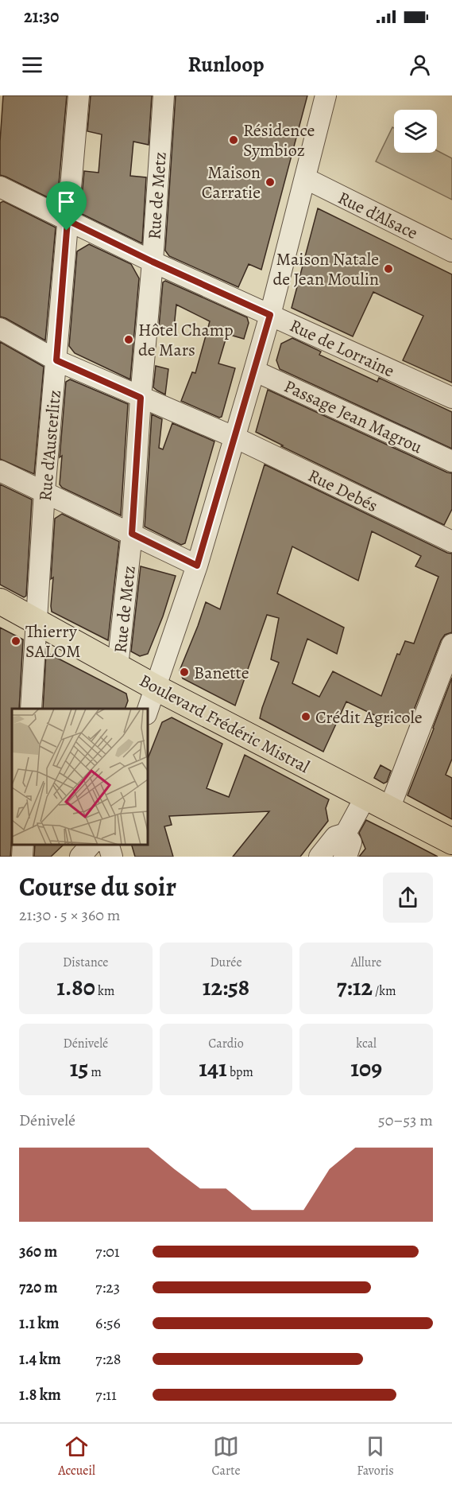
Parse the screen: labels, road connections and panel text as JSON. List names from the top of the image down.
{
  "streets": {
    "main road": ["Boulevard Frédéric Mistral"],
    "street": [
      "Rue de Metz",
      "Rue d'Alsace",
      "Rue de Lorraine",
      "Passage Jean Magrou",
      "Rue d'Austerlitz",
      "Rue Debés"
    ]
  },
  "crossings": [
    ["Rue de Metz", "Rue de Lorraine"],
    ["Rue de Metz", "Rue Debés"],
    ["Rue de Metz", "Boulevard Frédéric Mistral"],
    ["Rue de Lorraine", "Rue d'Austerlitz"],
    ["Rue d'Austerlitz", "Rue Debés"],
    ["Rue d'Austerlitz", "Boulevard Frédéric Mistral"]
  ],
  "places": [
    "Résidence Symbioz",
    "Maison Carratie",
    "Maison Natale de Jean Moulin",
    "Hôtel Champ de Mars",
    "Thierry SALOM",
    "Banette",
    "Crédit Agricole"
  ],
  "page": {
    "status": "21:30",
    "header": "Runloop",
    "heading": ["Course du soir", "21:30 · 5 × 360 m"],
    "stats": [
      ["Distance", "1.80 km"],
      ["Durée", "12:58"],
      ["Allure", "7:12 /km"],
      ["Dénivelé", "15 m"],
      ["Cardio", "141 bpm"],
      ["kcal", "109"]
    ],
    "chart": ["Dénivelé", "50–53 m"],
    "list": [
      {
        "name": "360 m",
        "note": "7:01"
      },
      {
        "name": "720 m",
        "note": "7:23"
      },
      {
        "name": "1.1 km",
        "note": "6:56"
      },
      {
        "name": "1.4 km",
        "note": "7:28"
      },
      {
        "name": "1.8 km",
        "note": "7:11"
      }
    ],
    "tabs": ["Accueil", "Carte", "Favoris"]
  }
}
